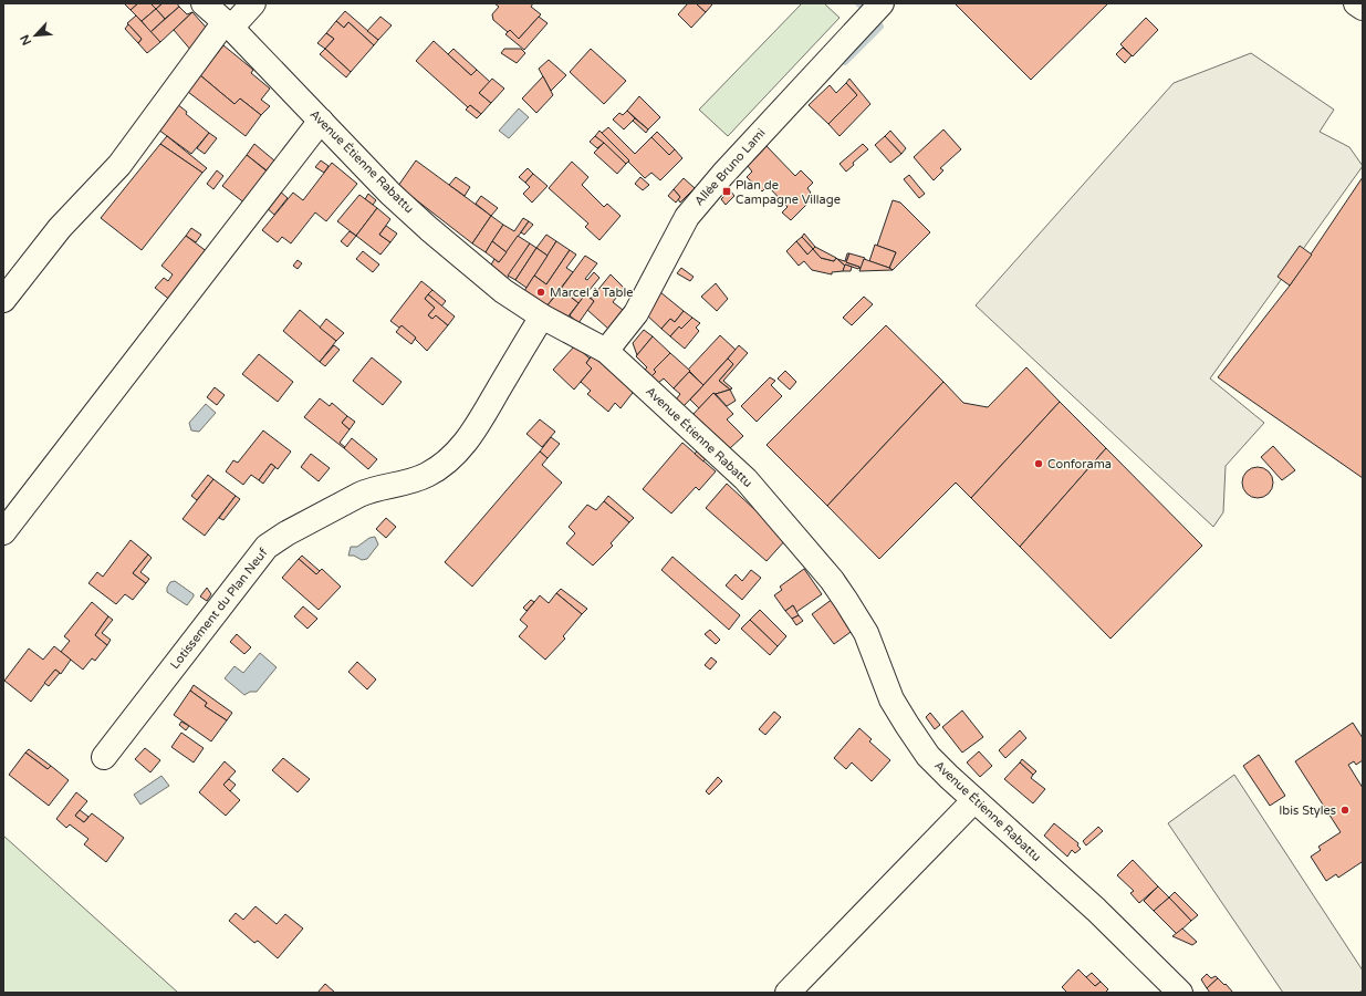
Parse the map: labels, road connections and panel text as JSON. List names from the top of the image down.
{
  "streets": {
    "street": ["Avenue Étienne Rabattu", "Allée Bruno Lami", "Lotissement du Plan Neuf"]
  },
  "crossings": [
    ["Avenue Étienne Rabattu", "Allée Bruno Lami"],
    ["Avenue Étienne Rabattu", "Lotissement du Plan Neuf"]
  ],
  "places": {
    "transit": ["Plan de Campagne Village"],
    "other": ["Marcel à Table", "Conforama", "Ibis Styles"]
  },
  "north": "bottom left"
}
